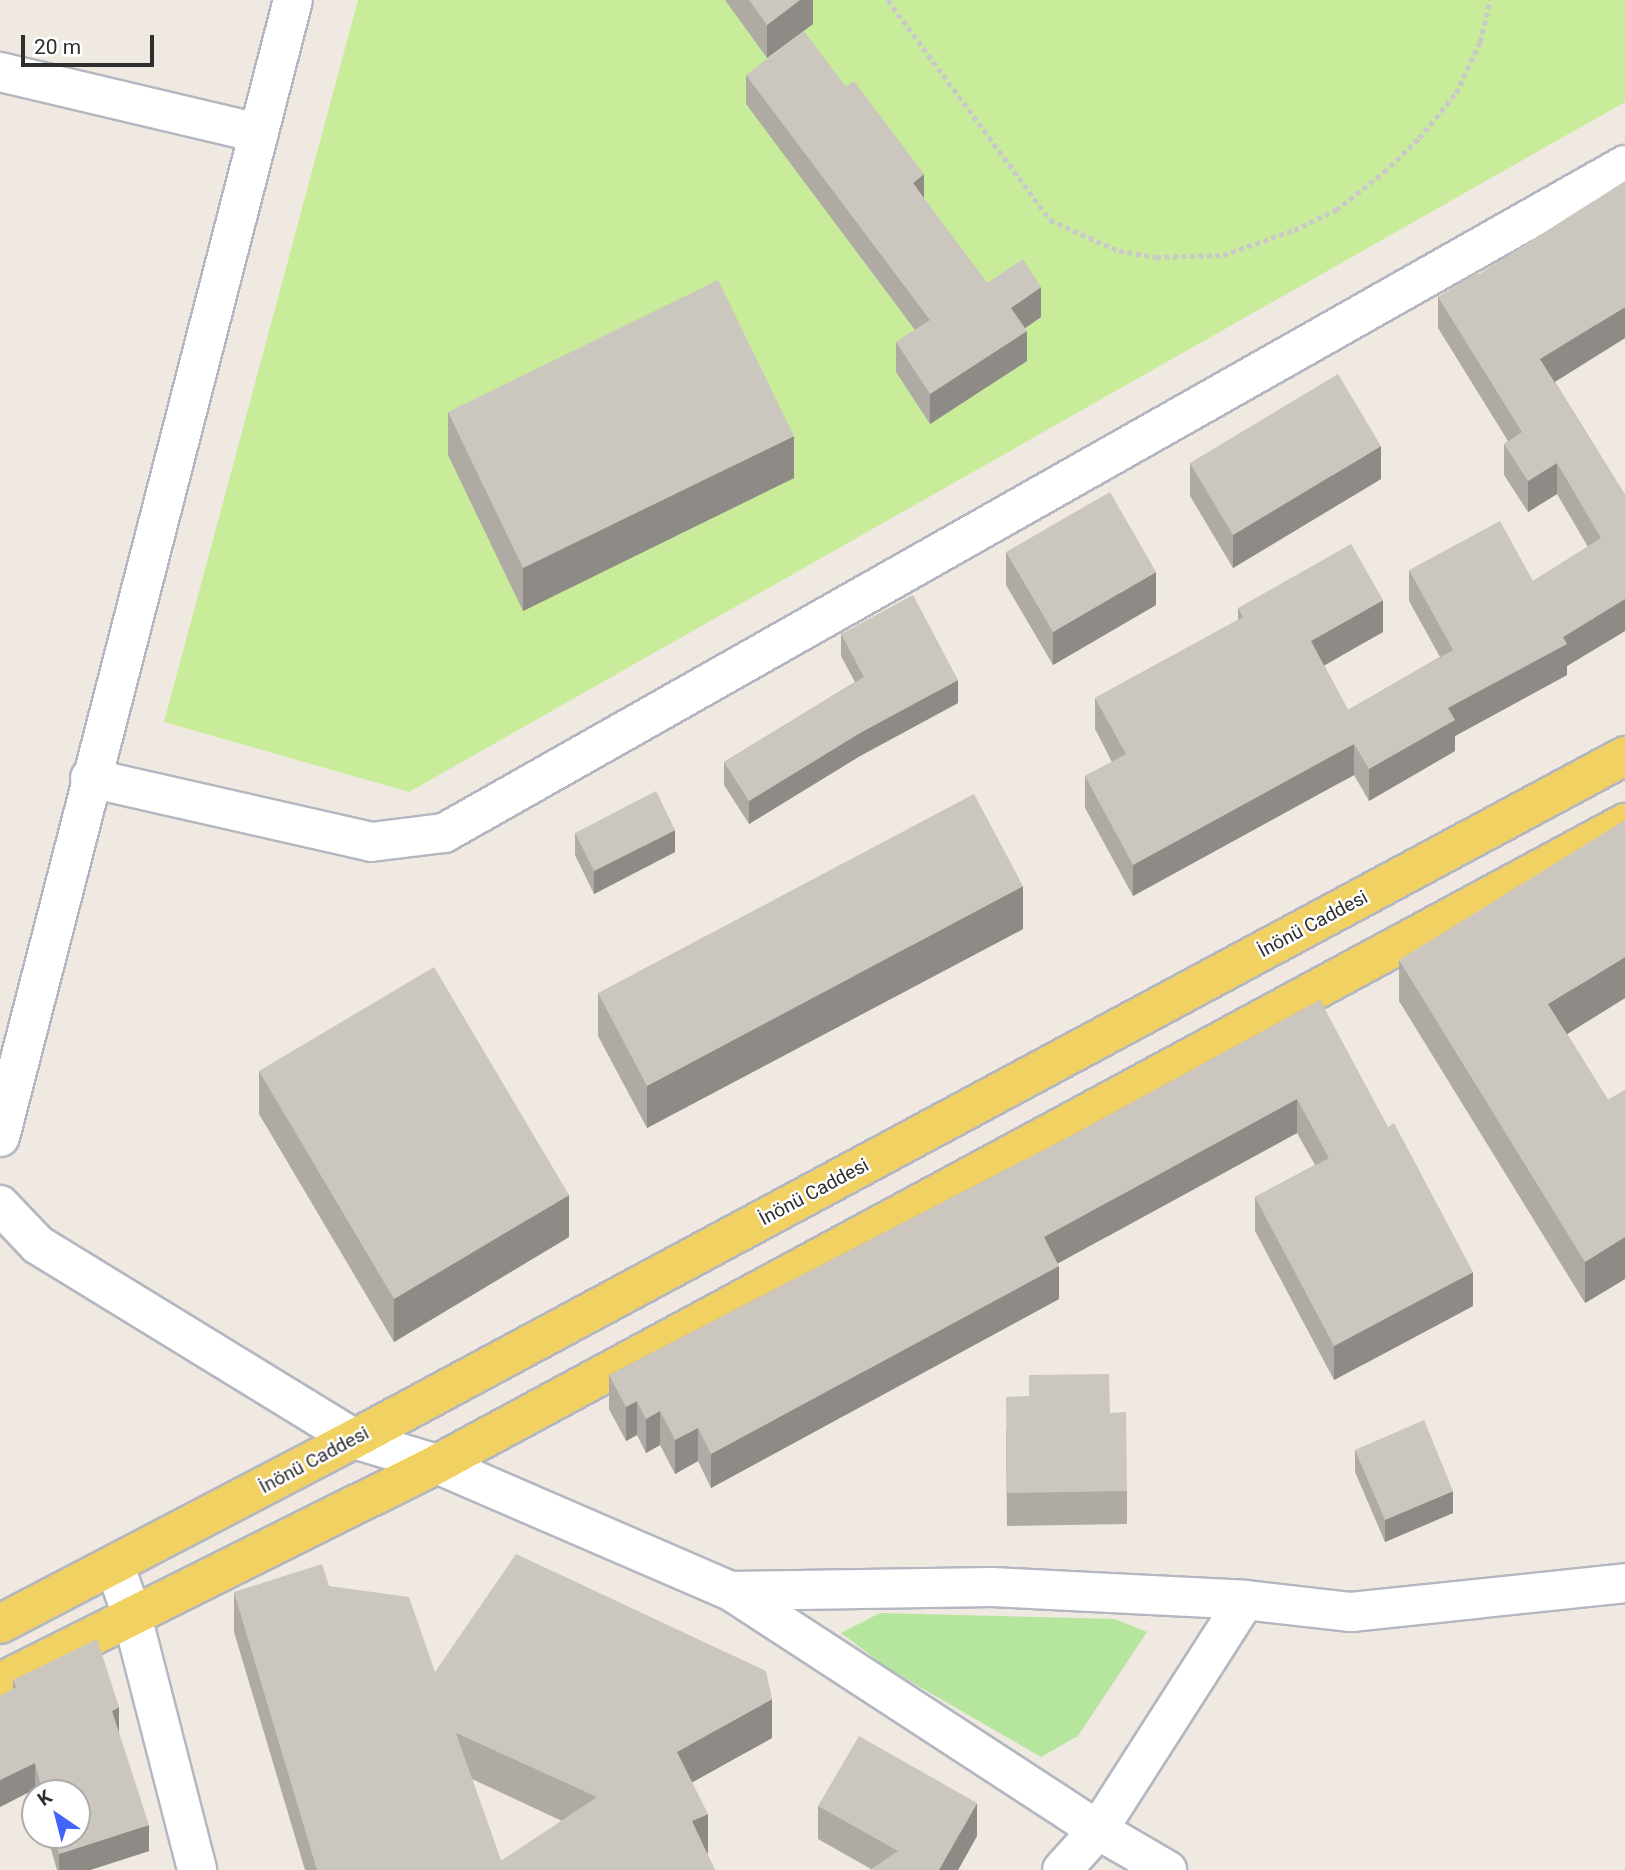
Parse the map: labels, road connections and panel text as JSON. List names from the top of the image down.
{
  "streets": {
    "main road": ["İnönü Caddesi"]
  },
  "scale_bar": "20 m",
  "north": "top left"
}
